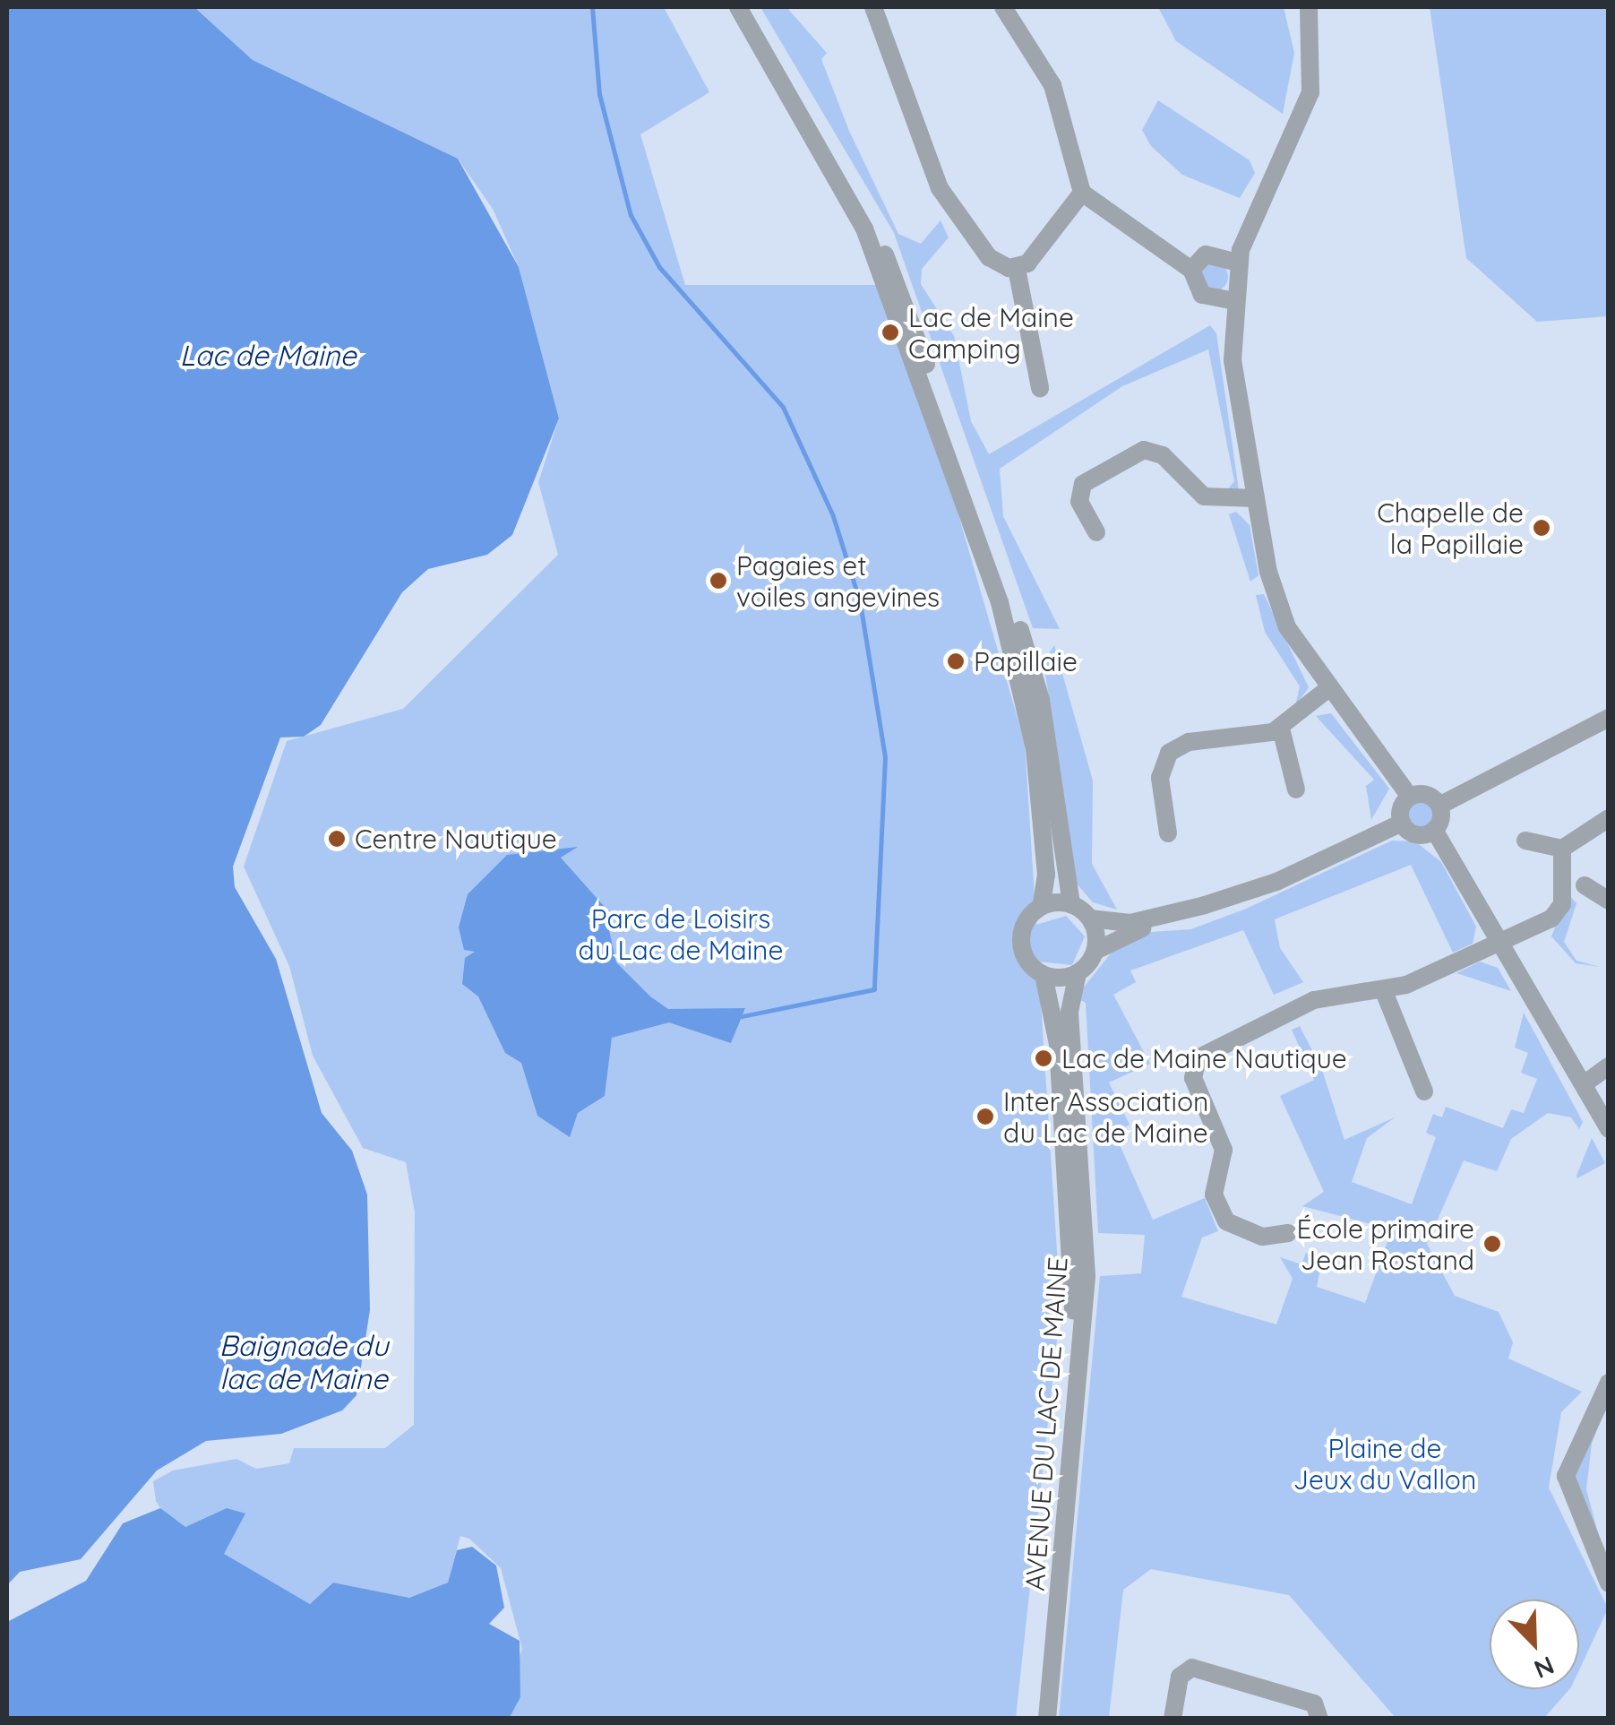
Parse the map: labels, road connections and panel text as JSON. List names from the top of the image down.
{
  "streets": {
    "street": ["AVENUE DU LAC DE MAINE"]
  },
  "water": ["Lac de Maine", "Baignade du lac de Maine"],
  "parks": ["Parc de Loisirs du Lac de Maine", "Plaine de Jeux du Vallon"],
  "places": [
    "Lac de Maine Camping",
    "Chapelle de la Papillaie",
    "Pagaies et voiles angevines",
    "Papillaie",
    "Centre Nautique",
    "Lac de Maine Nautique",
    "Inter Association du Lac de Maine",
    "École primaire Jean Rostand"
  ],
  "north": "bottom right"
}
